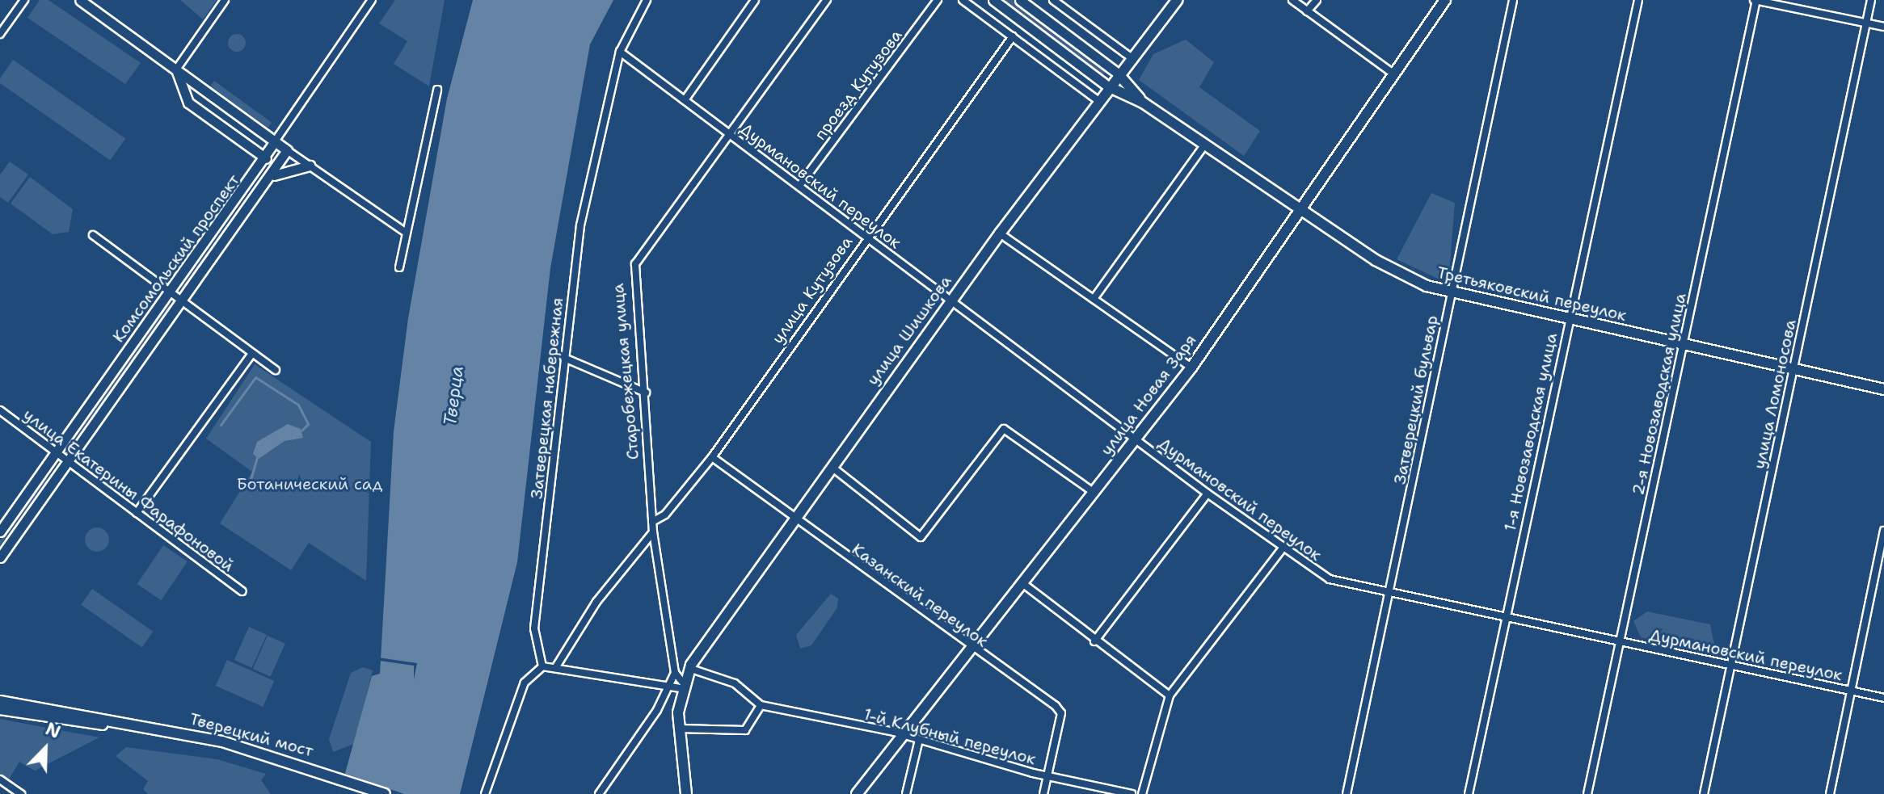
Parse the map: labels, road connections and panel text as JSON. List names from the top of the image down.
{
  "streets": {
    "main road": [
      "Третьяковский переулок",
      "улица Шишкова",
      "улица Новая Заря",
      "Тверецкий мост"
    ],
    "street": [
      "проезд Кутузова",
      "Дурмановский переулок",
      "Комсомольский проспект",
      "улица Кутузова",
      "Старобежецкая улица",
      "2-я Новозаводская улица",
      "улица Ломоносова",
      "Затверецкая набережная",
      "Затверецкий бульвар",
      "1-я Новозаводская улица",
      "улица Екатерины Фарафоновой",
      "Казанский переулок",
      "1-й Клубный переулок"
    ]
  },
  "crossings": [
    ["проезд Кутузова", "Дурмановский переулок"],
    ["Дурмановский переулок", "улица Кутузова"],
    ["Дурмановский переулок", "улица Шишкова"],
    ["Дурмановский переулок", "Старобежецкая улица"],
    ["Дурмановский переулок", "2-я Новозаводская улица"],
    ["Дурмановский переулок", "улица Ломоносова"],
    ["Дурмановский переулок", "улица Новая Заря"],
    ["Дурмановский переулок", "Затверецкая набережная"],
    ["Дурмановский переулок", "Затверецкий бульвар"],
    ["Дурмановский переулок", "1-я Новозаводская улица"],
    ["Комсомольский проспект", "улица Екатерины Фарафоновой"],
    ["улица Кутузова", "Старобежецкая улица"],
    ["улица Кутузова", "Казанский переулок"],
    ["Третьяковский переулок", "улица Шишкова"],
    ["Третьяковский переулок", "2-я Новозаводская улица"],
    ["Третьяковский переулок", "улица Ломоносова"],
    ["Третьяковский переулок", "улица Новая Заря"],
    ["Третьяковский переулок", "Затверецкий бульвар"],
    ["Третьяковский переулок", "1-я Новозаводская улица"],
    ["улица Шишкова", "Старобежецкая улица"],
    ["улица Шишкова", "Казанский переулок"],
    ["улица Шишкова", "1-й Клубный переулок"],
    ["улица Новая Заря", "Казанский переулок"],
    ["улица Новая Заря", "1-й Клубный переулок"],
    ["Казанский переулок", "1-й Клубный переулок"]
  ],
  "water": ["Тверца"],
  "parks": ["Ботанический сад"],
  "north": "top right"
}
